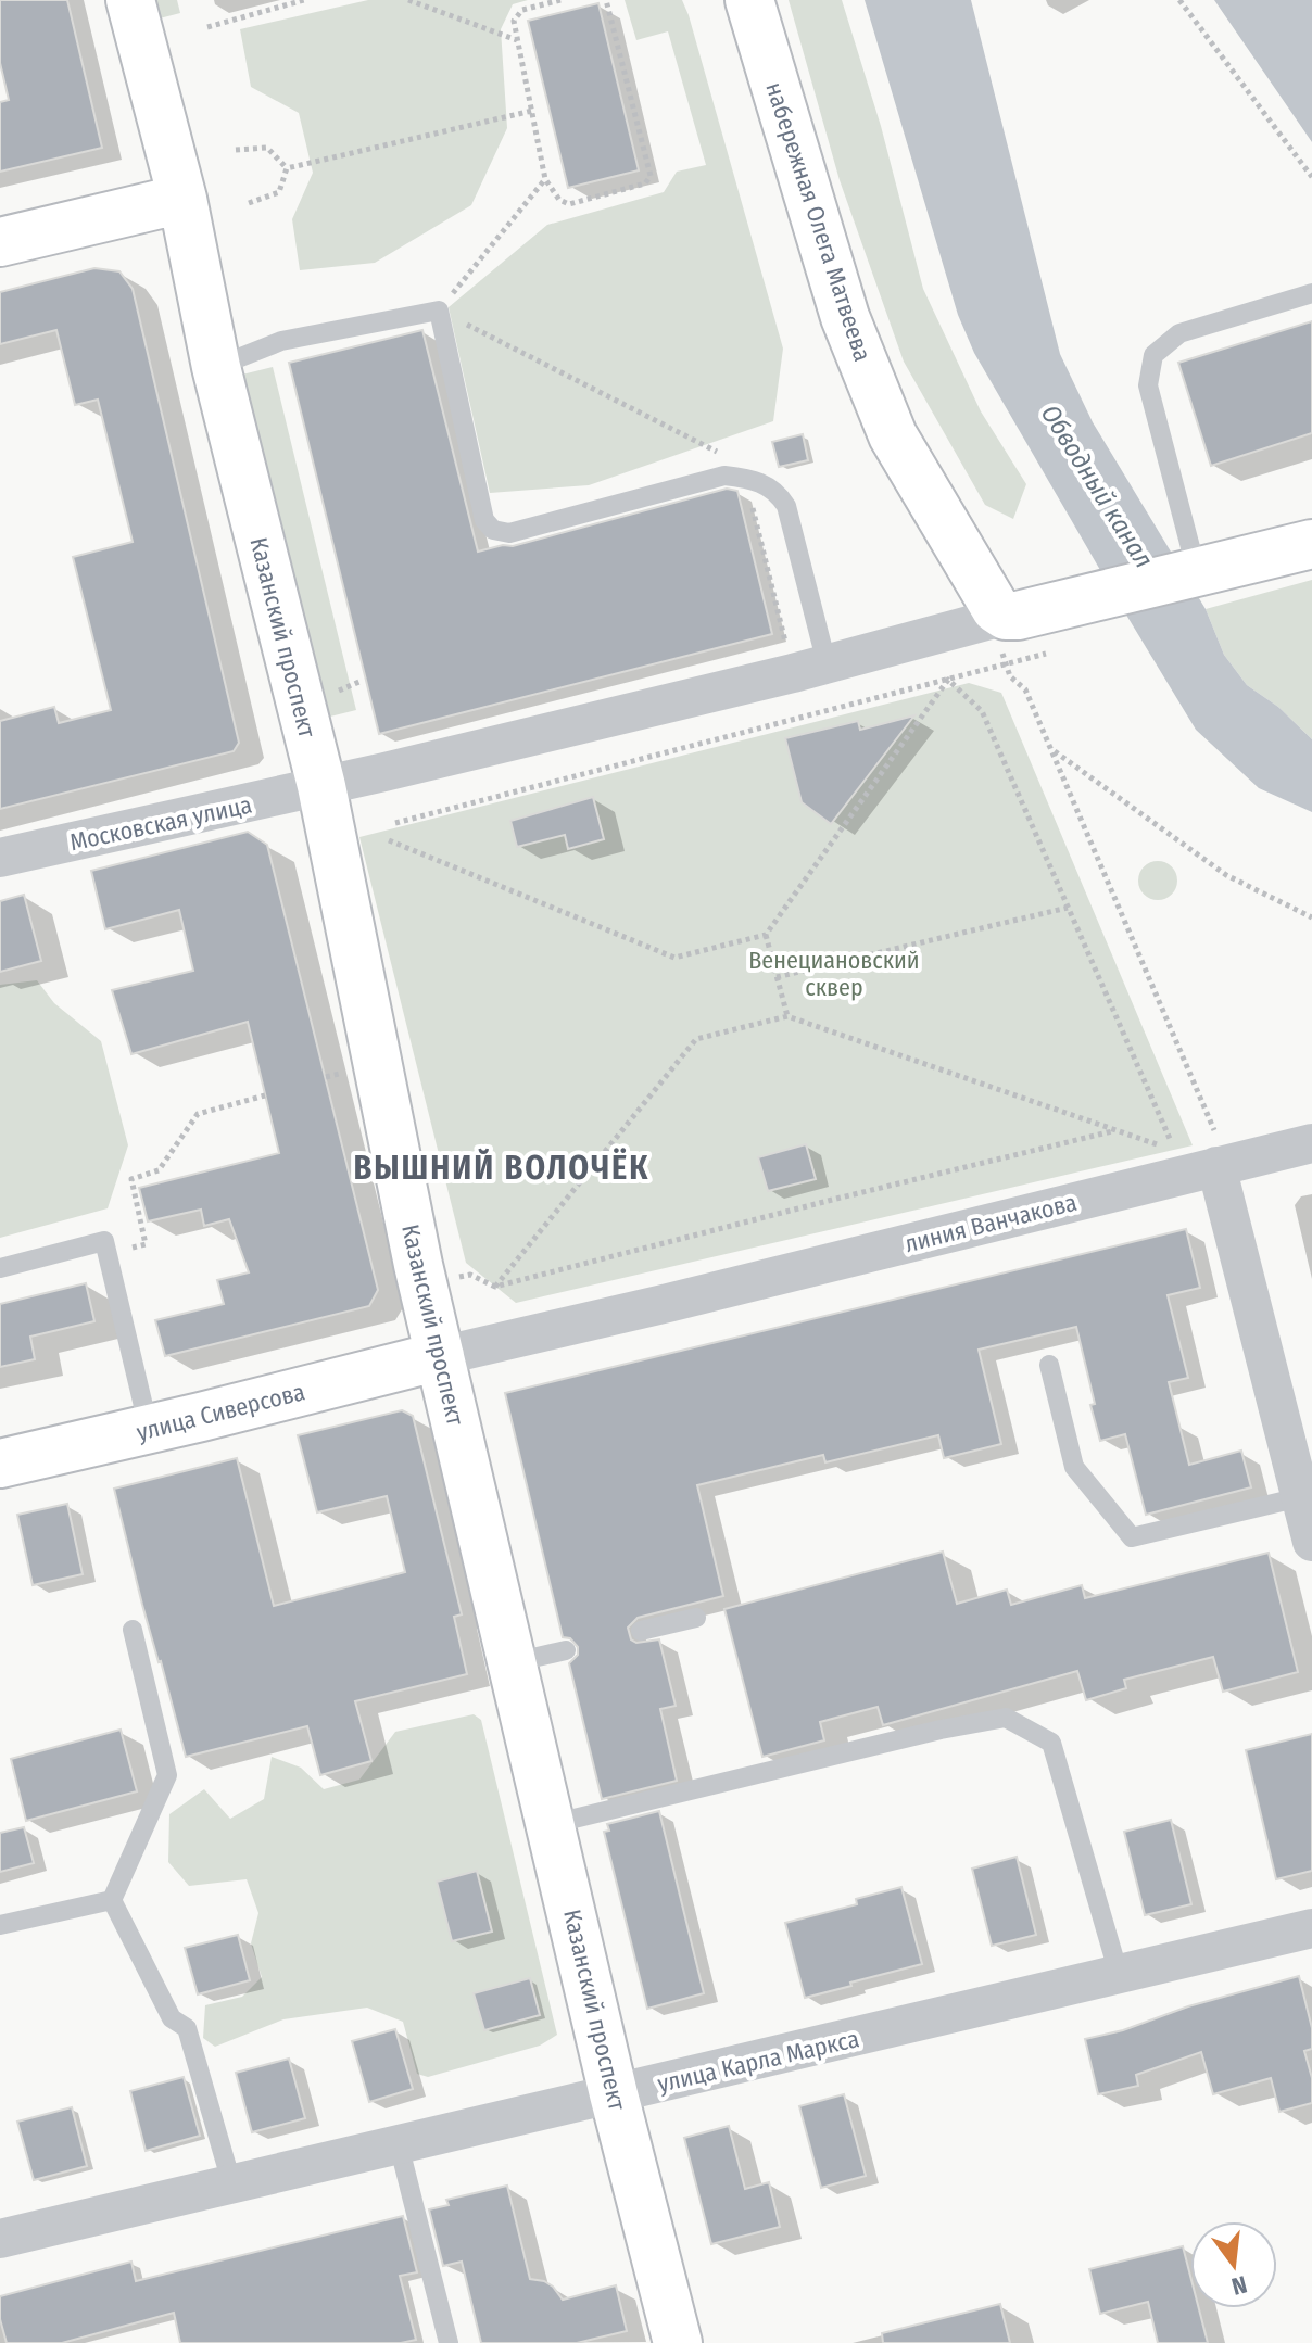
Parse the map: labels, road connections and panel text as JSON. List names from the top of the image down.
{
  "streets": {
    "main road": ["набережная Олега Матвеева", "Казанский проспект", "улица Сиверсова"],
    "street": ["Московская улица", "линия Ванчакова", "улица Карла Маркса"]
  },
  "crossings": [
    ["набережная Олега Матвеева", "Московская улица"],
    ["Казанский проспект", "Московская улица"],
    ["Казанский проспект", "линия Ванчакова"],
    ["Казанский проспект", "улица Сиверсова"],
    ["Казанский проспект", "улица Карла Маркса"],
    ["линия Ванчакова", "улица Сиверсова"]
  ],
  "districts": ["ВЫШНИЙ ВОЛОЧЁК"],
  "water": ["Обводный канал"],
  "parks": ["Венециановский сквер"],
  "north": "bottom"
}
